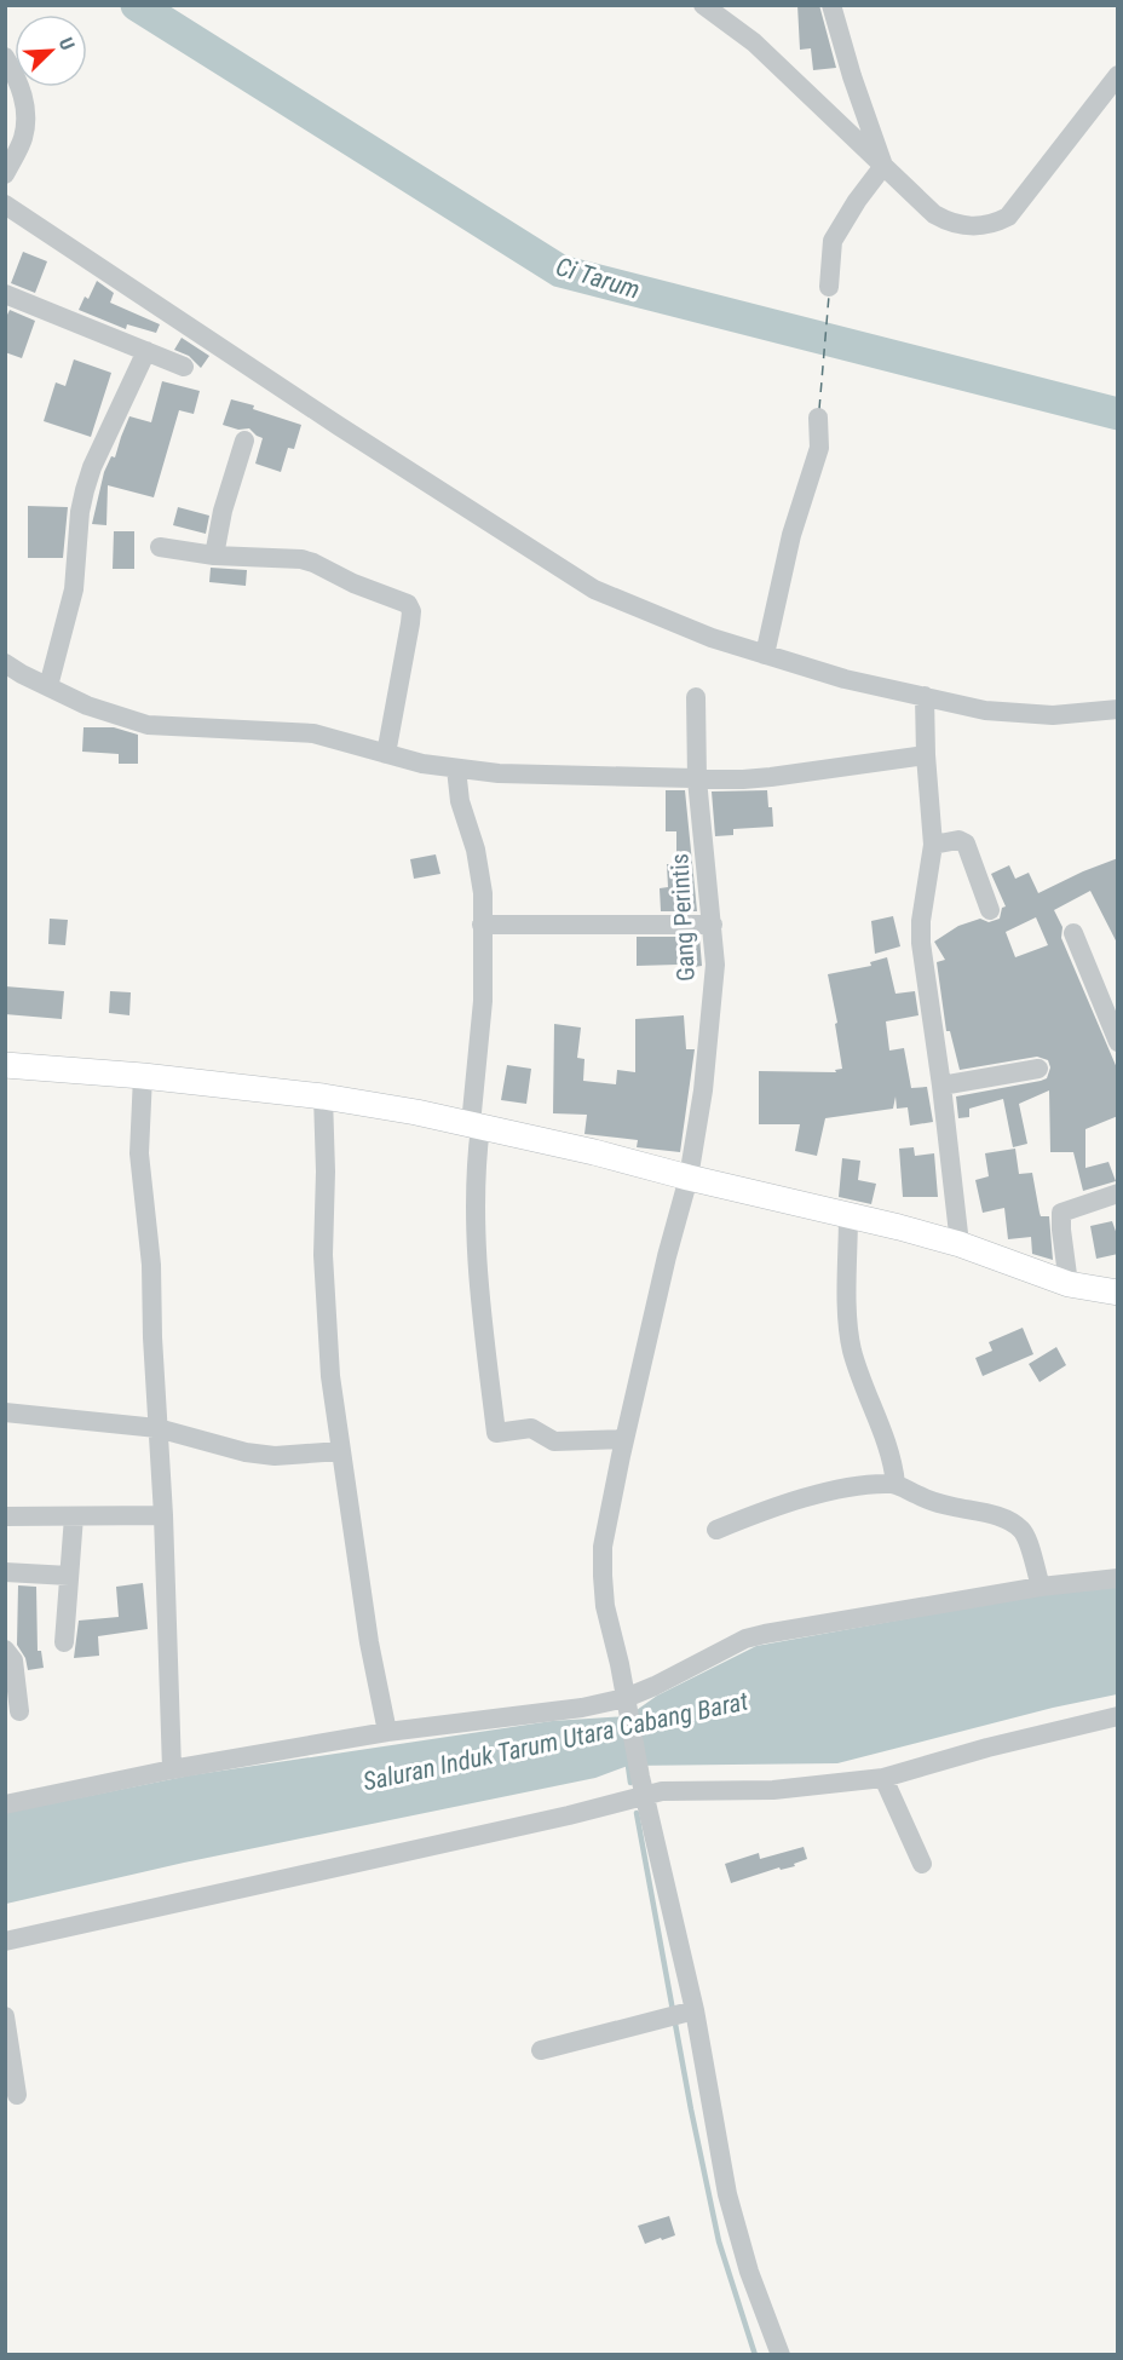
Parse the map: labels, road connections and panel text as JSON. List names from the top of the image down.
{
  "streets": {
    "street": ["Gang Perintis"]
  },
  "water": ["Ci Tarum", "Saluran Induk Tarum Utara Cabang Barat"],
  "north": "top right"
}
